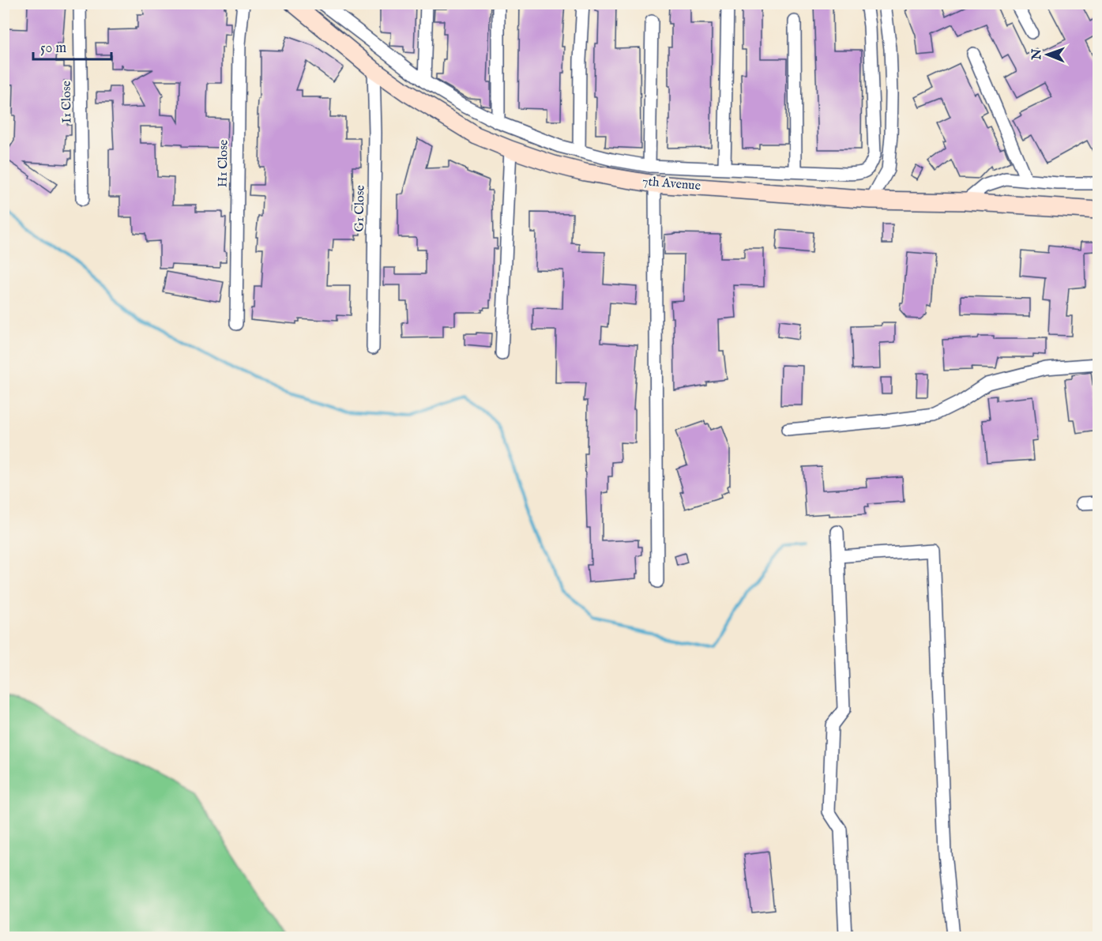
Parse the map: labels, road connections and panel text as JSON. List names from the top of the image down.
{
  "streets": {
    "main road": ["7th Avenue"],
    "street": ["I1 Close", "H1 Close", "G1 Close"]
  },
  "crossings": [
    ["7th Avenue", "G1 Close"]
  ],
  "scale_bar": "50 m",
  "north": "left"
}
